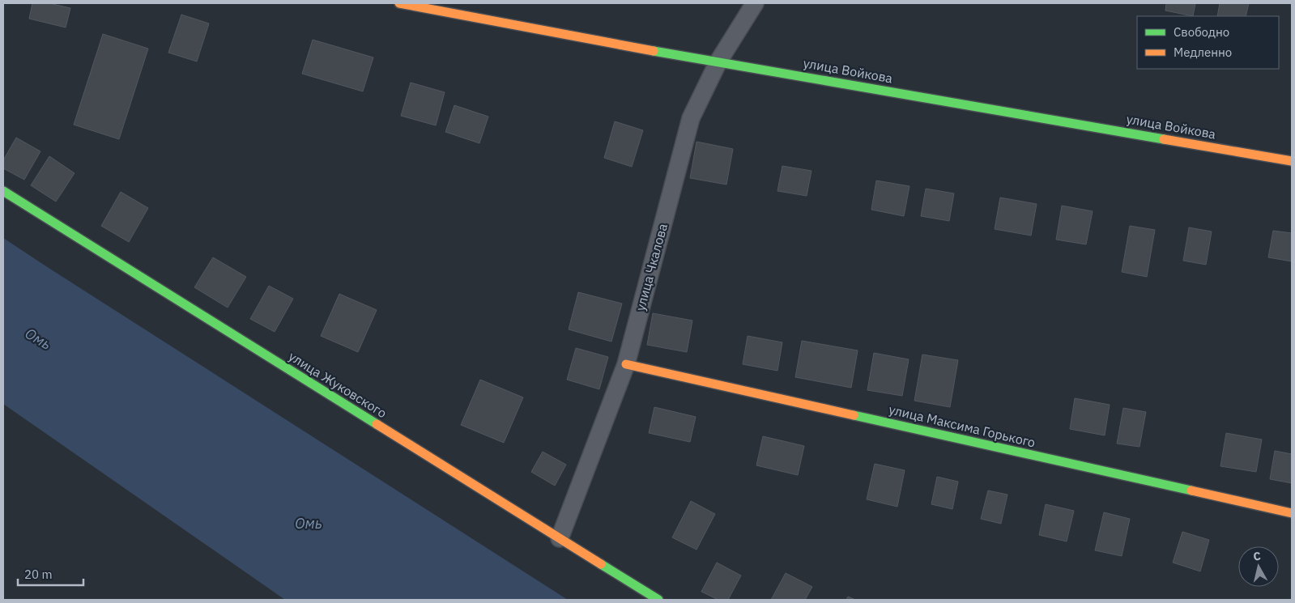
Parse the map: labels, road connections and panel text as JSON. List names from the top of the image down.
{
  "streets": {
    "street": [
      "улица Войкова",
      "улица Чкалова",
      "улица Жуковского",
      "улица Максима Горького"
    ]
  },
  "crossings": [
    ["улица Войкова", "улица Чкалова"],
    ["улица Чкалова", "улица Жуковского"],
    ["улица Чкалова", "улица Максима Горького"]
  ],
  "water": ["Омь"],
  "legend": ["Свободно", "Медленно"],
  "scale_bar": "20 m",
  "north": "top"
}
